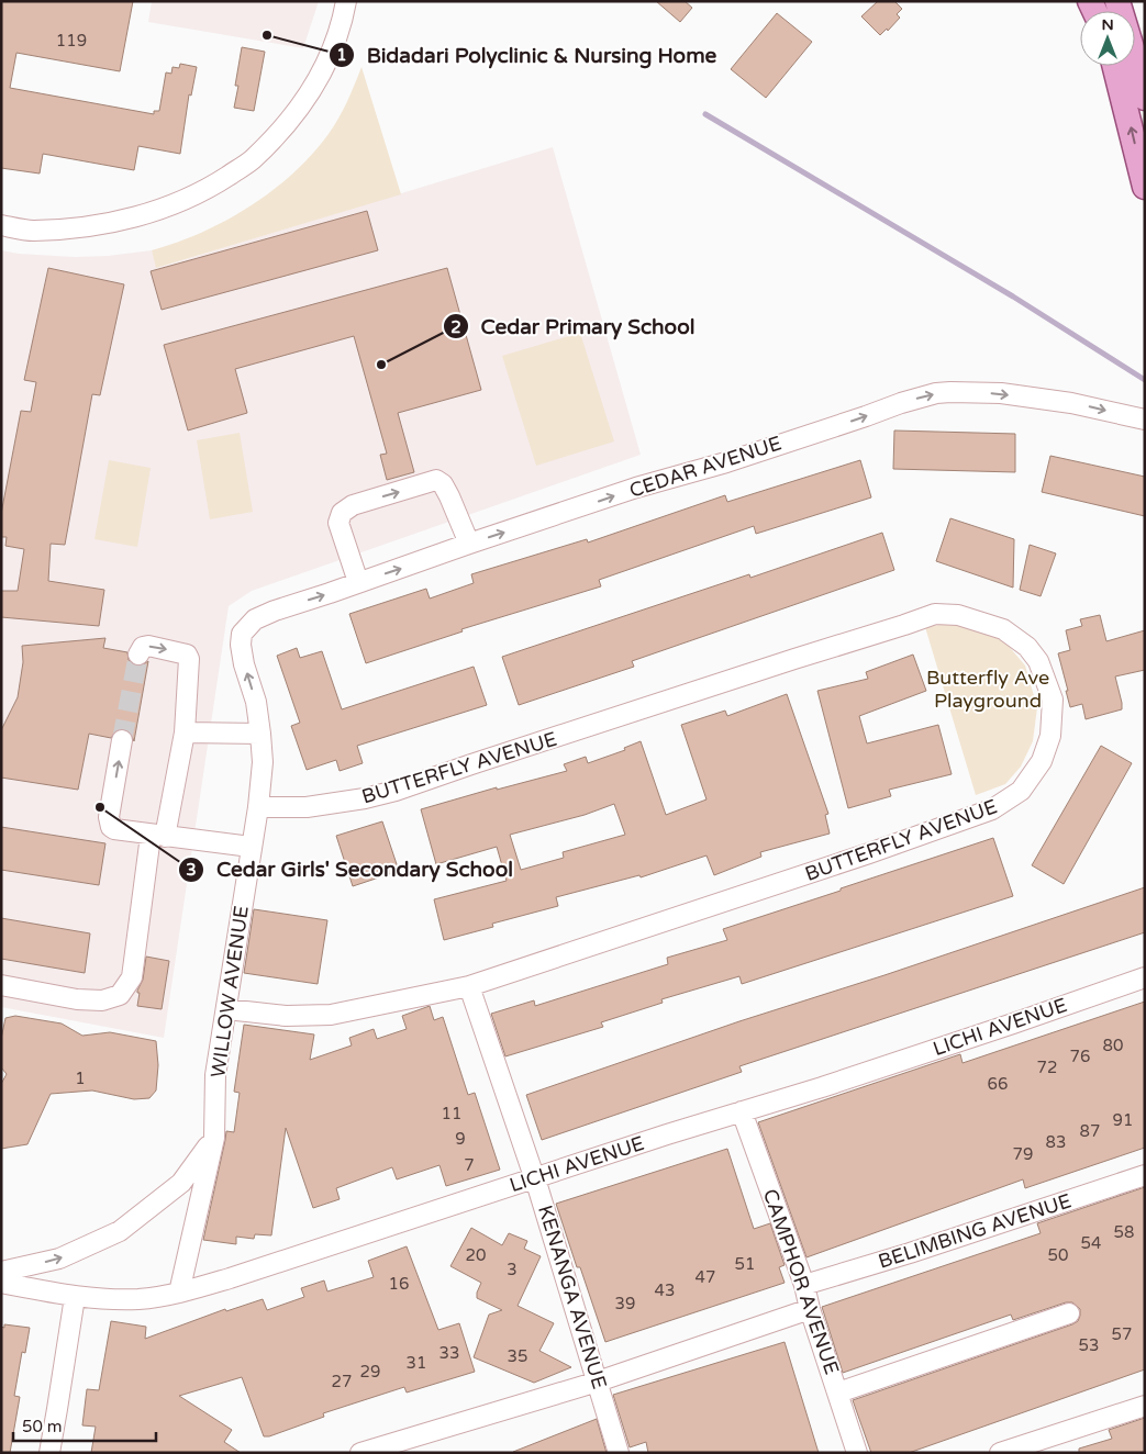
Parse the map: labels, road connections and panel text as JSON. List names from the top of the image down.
{
  "streets": {
    "street": [
      "CEDAR AVENUE",
      "BUTTERFLY AVENUE",
      "WILLOW AVENUE",
      "LICHI AVENUE",
      "BELIMBING AVENUE",
      "CAMPHOR AVENUE",
      "KENANGA AVENUE"
    ]
  },
  "crossings": [
    ["CEDAR AVENUE", "WILLOW AVENUE"],
    ["BUTTERFLY AVENUE", "WILLOW AVENUE"],
    ["BUTTERFLY AVENUE", "KENANGA AVENUE"],
    ["WILLOW AVENUE", "LICHI AVENUE"],
    ["LICHI AVENUE", "CAMPHOR AVENUE"],
    ["LICHI AVENUE", "KENANGA AVENUE"],
    ["BELIMBING AVENUE", "CAMPHOR AVENUE"]
  ],
  "one_way": ["CEDAR AVENUE"],
  "parks": ["Butterfly Ave Playground"],
  "places": ["Bidadari Polyclinic & Nursing Home", "Cedar Primary School", "Cedar Girls' Secondary School"],
  "house_numbers": [
    "119",
    "80",
    "76",
    "72",
    "1",
    "66",
    "11",
    "91",
    "87",
    "9",
    "83",
    "79",
    "7",
    "58",
    "54",
    "20",
    "50",
    "51",
    "3",
    "47",
    "16",
    "43",
    "39",
    "57",
    "53",
    "33",
    "35",
    "31",
    "29",
    "27"
  ],
  "scale_bar": "50 m",
  "north": "top"
}
